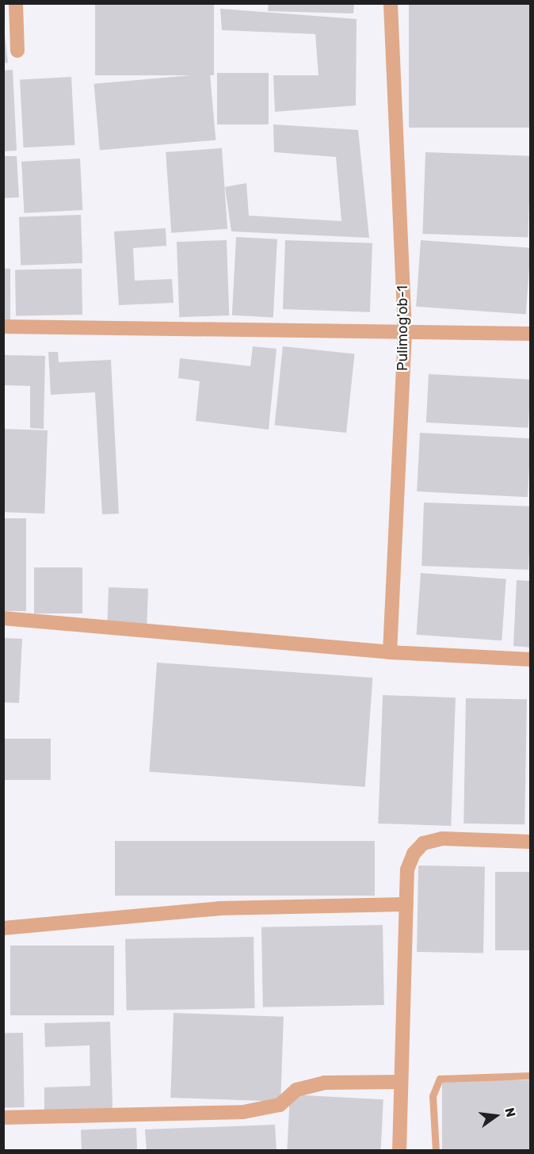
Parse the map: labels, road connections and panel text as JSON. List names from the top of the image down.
{
  "streets": {
    "street": ["Pulimog’ob-1"]
  },
  "north": "right"
}
